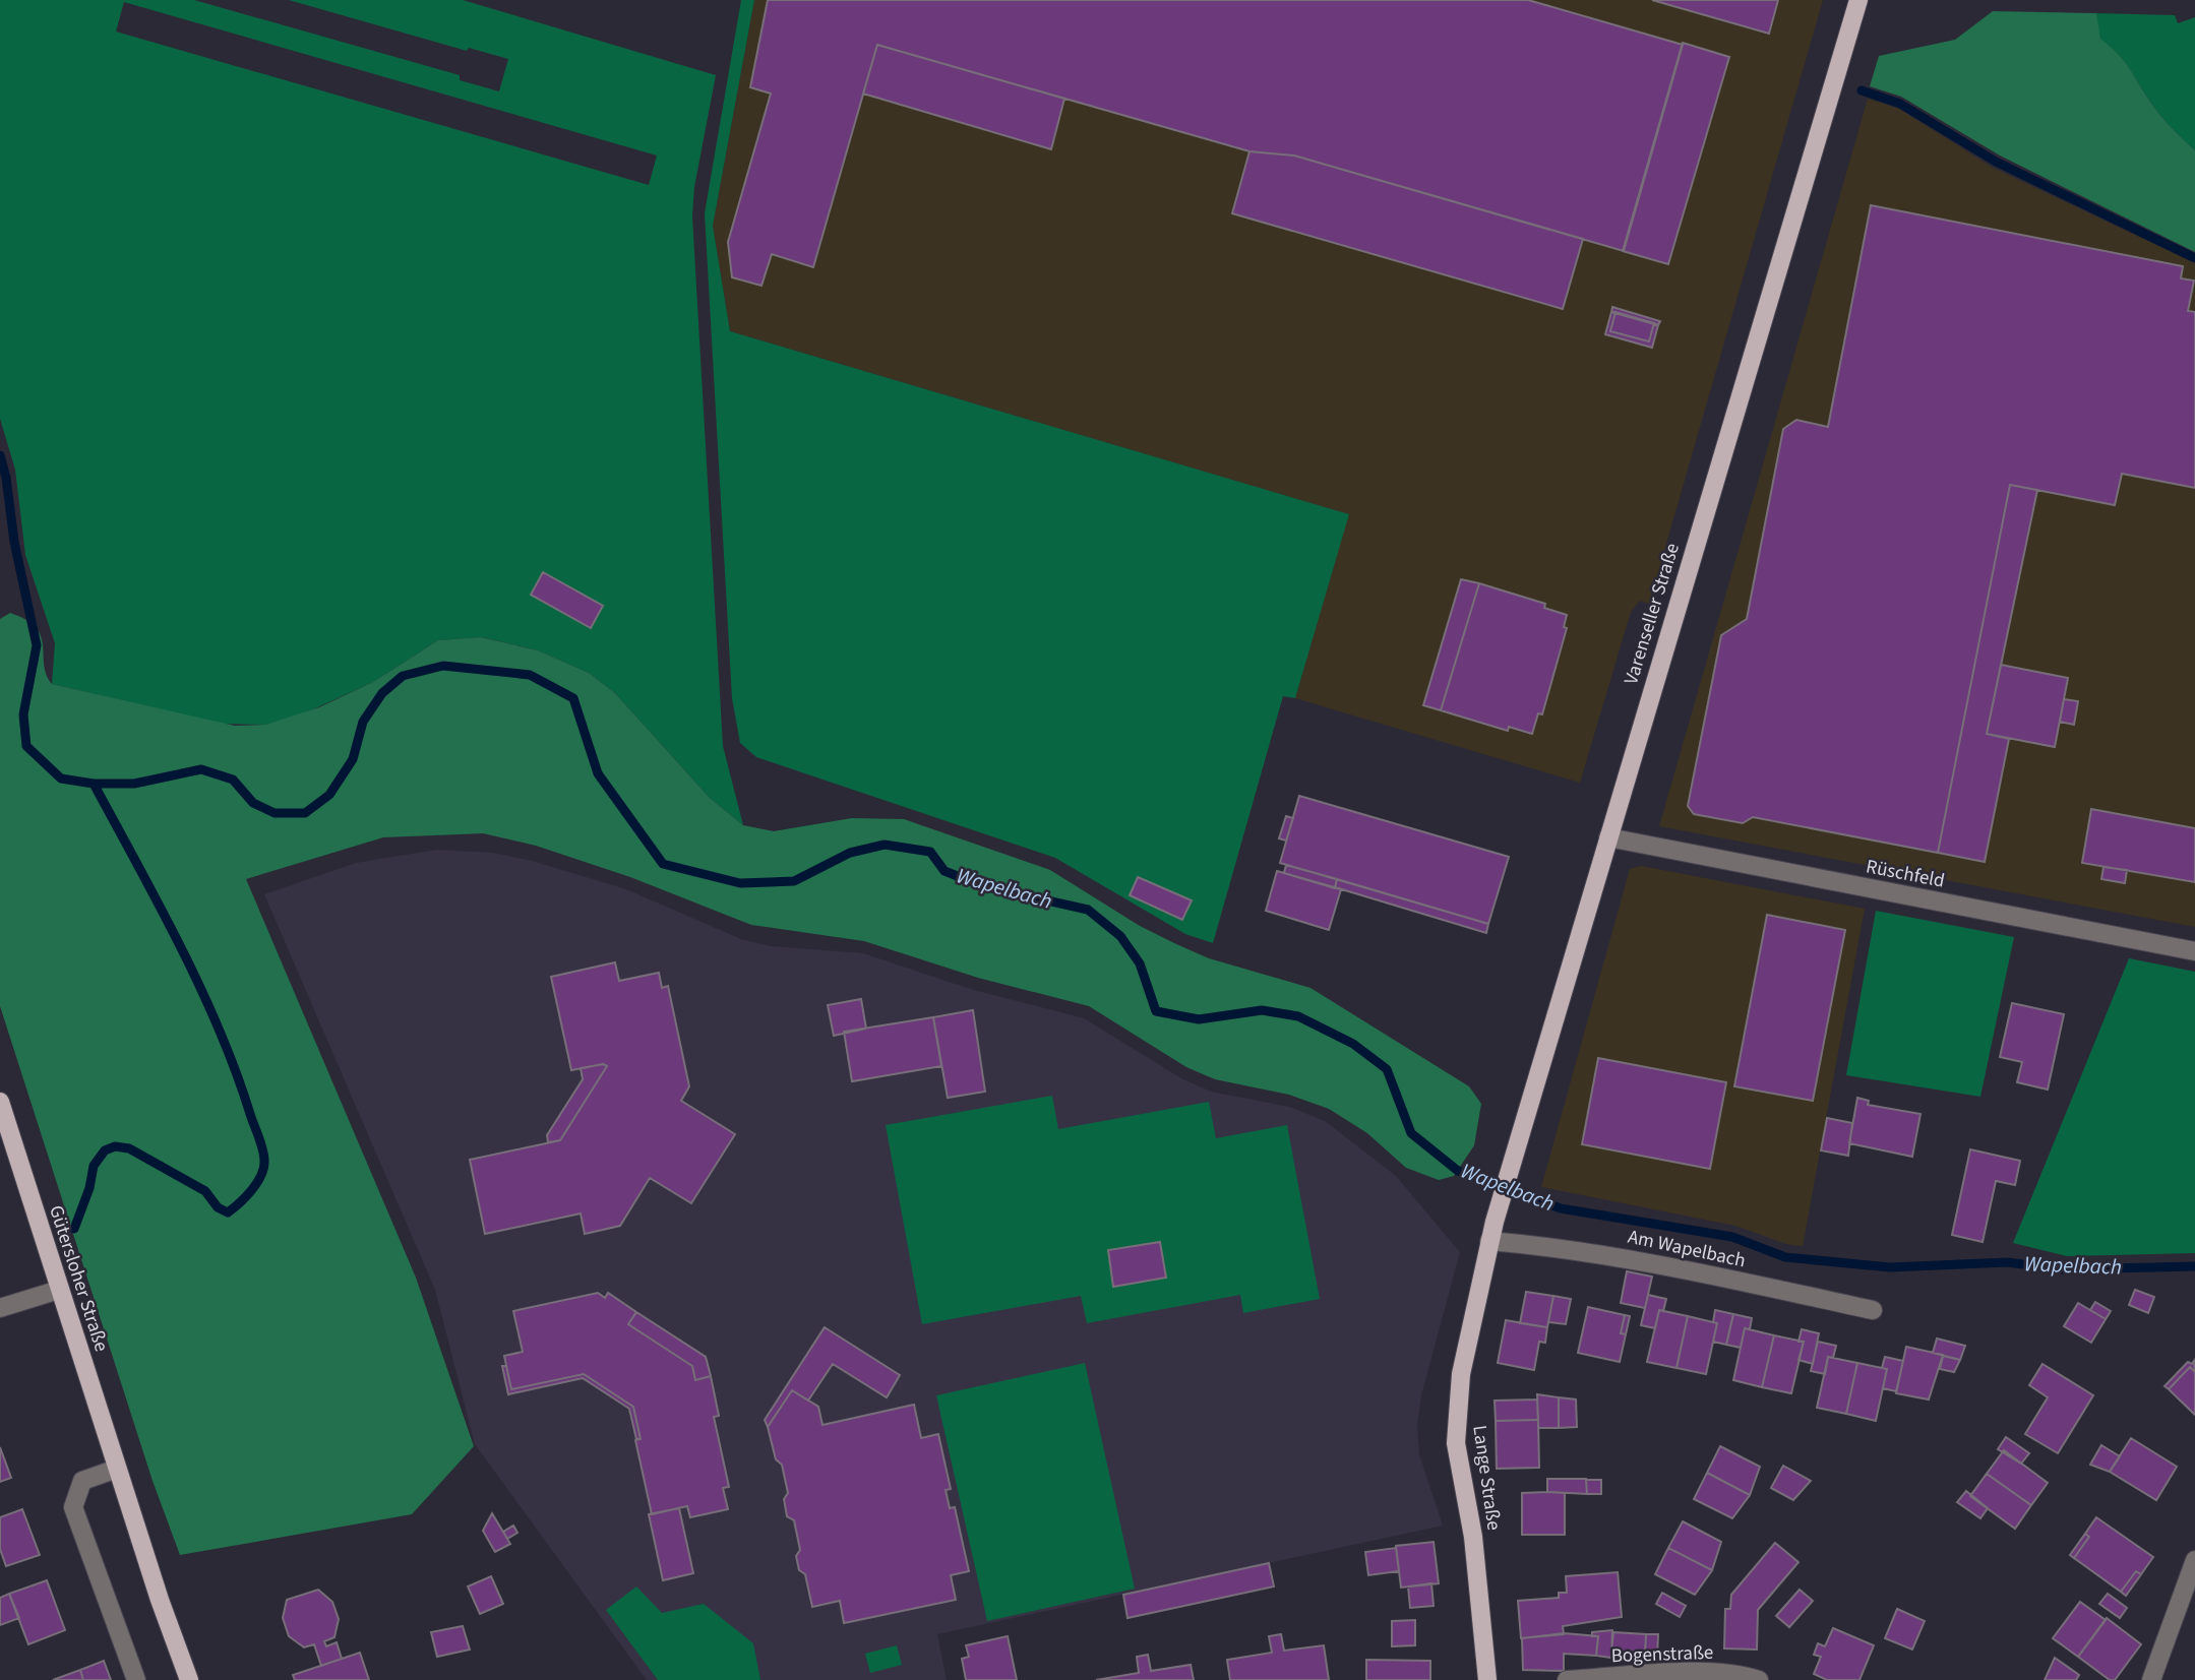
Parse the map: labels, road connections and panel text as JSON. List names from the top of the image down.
{
  "streets": {
    "main road": ["Varenseller Straße", "Gütersloher Straße", "Lange Straße"],
    "street": ["Rüschfeld", "Am Wapelbach", "Bogenstraße"]
  },
  "crossings": [
    ["Varenseller Straße", "Rüschfeld"],
    ["Varenseller Straße", "Am Wapelbach"],
    ["Varenseller Straße", "Lange Straße"],
    ["Am Wapelbach", "Lange Straße"]
  ],
  "water": ["Wapelbach"]
}
